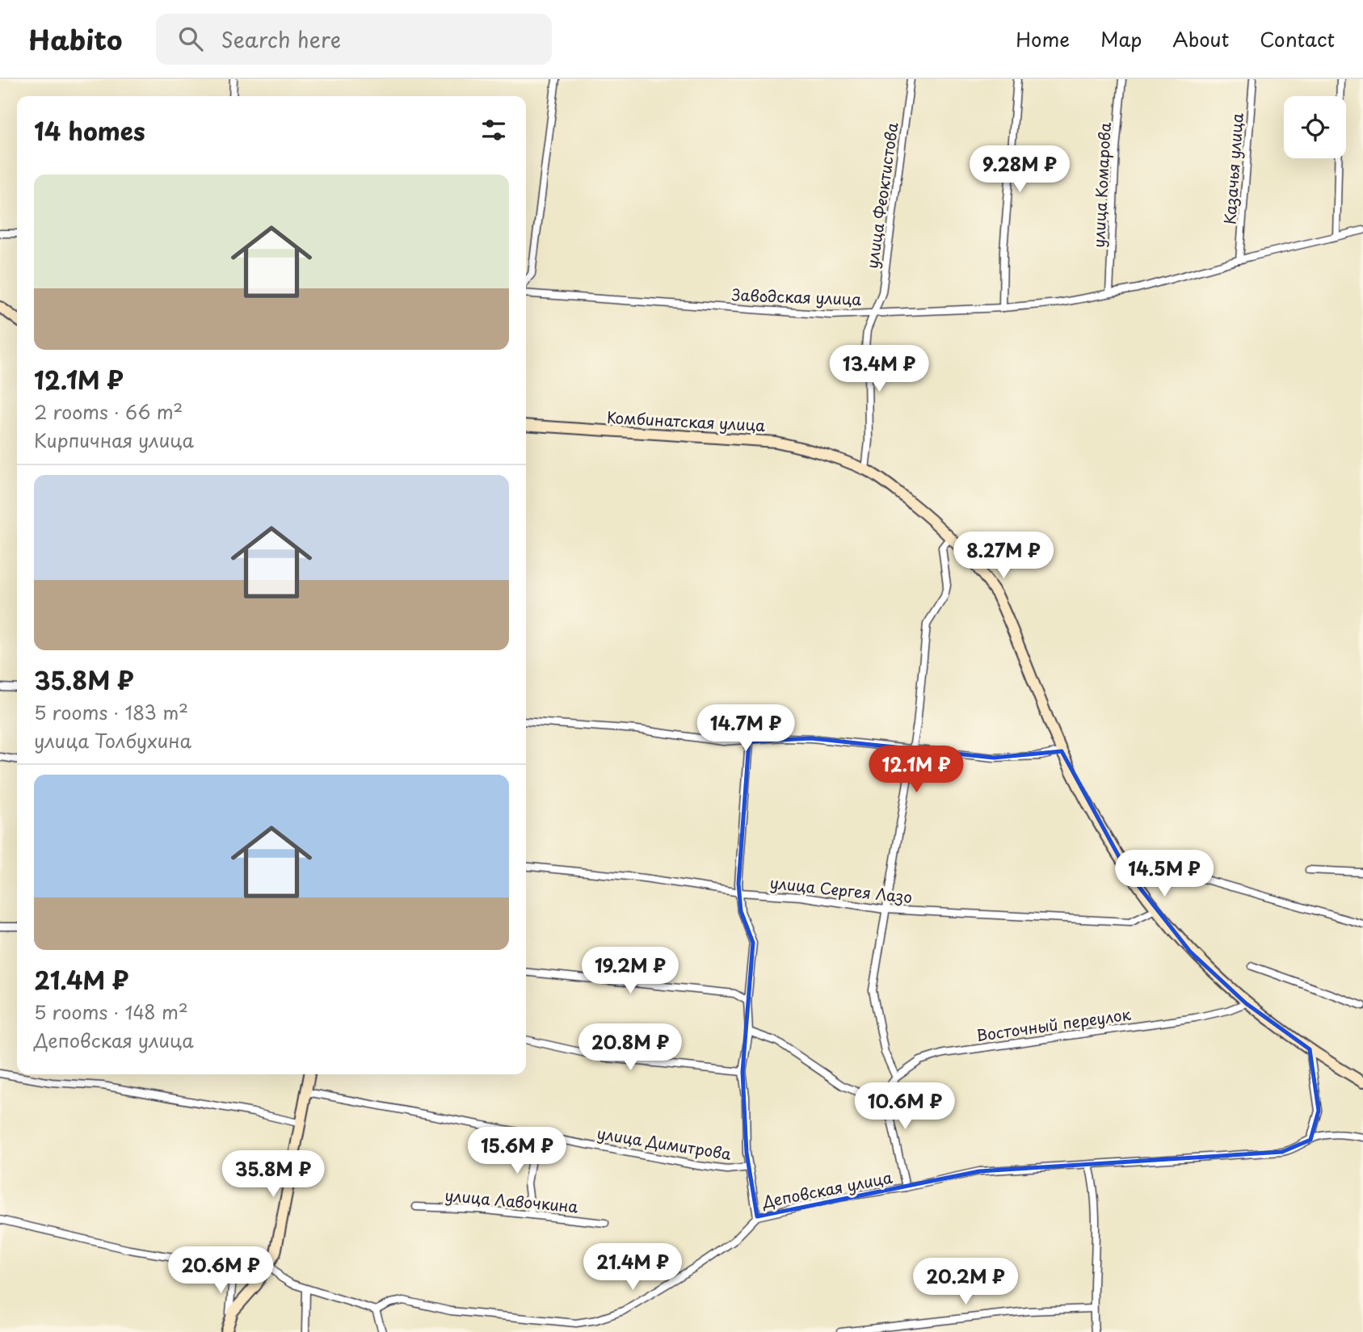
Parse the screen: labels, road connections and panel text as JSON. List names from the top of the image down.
{
  "streets": {
    "main road": ["Комбинатская улица"],
    "street": [
      "Казачья улица",
      "улица Комарова",
      "улица Феоктистова",
      "Заводская улица",
      "улица Сергея Лазо",
      "Восточный переулок",
      "улица Димитрова",
      "Деповская улица",
      "улица Лавочкина"
    ]
  },
  "crossings": [
    ["Казачья улица", "Заводская улица"],
    ["улица Комарова", "Заводская улица"],
    ["улица Феоктистова", "Заводская улица"],
    ["улица Феоктистова", "Комбинатская улица"],
    ["Комбинатская улица", "улица Сергея Лазо"],
    ["Комбинатская улица", "Восточный переулок"]
  ],
  "page": {
    "header": "Habito",
    "search": "Search here",
    "nav": [
      "Home",
      "Map",
      "About",
      "Contact"
    ],
    "heading": "14 homes",
    "price": [
      "9.28M ₽",
      "13.4M ₽",
      "8.27M ₽",
      "14.7M ₽",
      "12.1M ₽",
      "14.5M ₽",
      "19.2M ₽",
      "20.8M ₽",
      "10.6M ₽",
      "15.6M ₽",
      "35.8M ₽",
      "21.4M ₽",
      "20.6M ₽",
      "20.2M ₽"
    ],
    "list": [
      {
        "name": "12.1M ₽",
        "note": "2 rooms · 66 m² · Кирпичная улица"
      },
      {
        "name": "35.8M ₽",
        "note": "5 rooms · 183 m² · улица Толбухина"
      },
      {
        "name": "21.4M ₽",
        "note": "5 rooms · 148 m² · Деповская улица"
      }
    ]
  }
}
